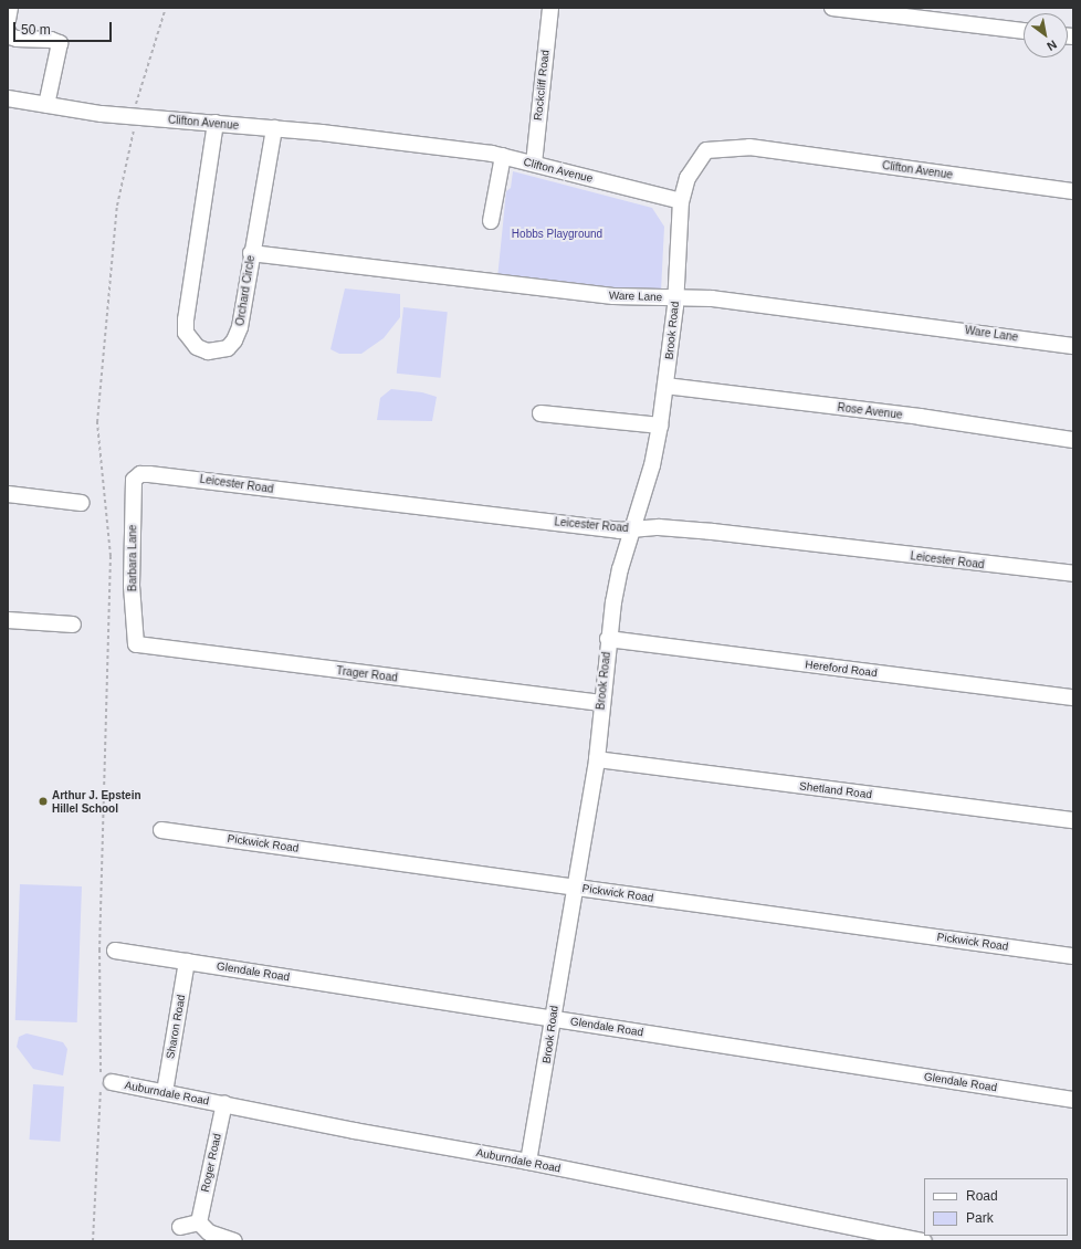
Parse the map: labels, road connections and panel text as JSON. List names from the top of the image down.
{
  "streets": {
    "street": [
      "Rockcliff Road",
      "Clifton Avenue",
      "Orchard Circle",
      "Ware Lane",
      "Brook Road",
      "Rose Avenue",
      "Leicester Road",
      "Barbara Lane",
      "Hereford Road",
      "Trager Road",
      "Shetland Road",
      "Pickwick Road",
      "Glendale Road",
      "Sharon Road",
      "Auburndale Road",
      "Roger Road"
    ]
  },
  "crossings": [
    ["Rockcliff Road", "Clifton Avenue"],
    ["Clifton Avenue", "Orchard Circle"],
    ["Clifton Avenue", "Brook Road"],
    ["Orchard Circle", "Ware Lane"],
    ["Ware Lane", "Brook Road"],
    ["Brook Road", "Rose Avenue"],
    ["Brook Road", "Leicester Road"],
    ["Brook Road", "Hereford Road"],
    ["Brook Road", "Trager Road"],
    ["Brook Road", "Shetland Road"],
    ["Brook Road", "Pickwick Road"],
    ["Brook Road", "Glendale Road"],
    ["Brook Road", "Auburndale Road"],
    ["Leicester Road", "Barbara Lane"],
    ["Barbara Lane", "Trager Road"],
    ["Glendale Road", "Sharon Road"],
    ["Sharon Road", "Auburndale Road"],
    ["Auburndale Road", "Roger Road"]
  ],
  "parks": ["Hobbs Playground"],
  "places": ["Arthur J. Epstein Hillel School"],
  "legend": ["Road", "Park"],
  "scale_bar": "50 m",
  "north": "bottom right"
}
